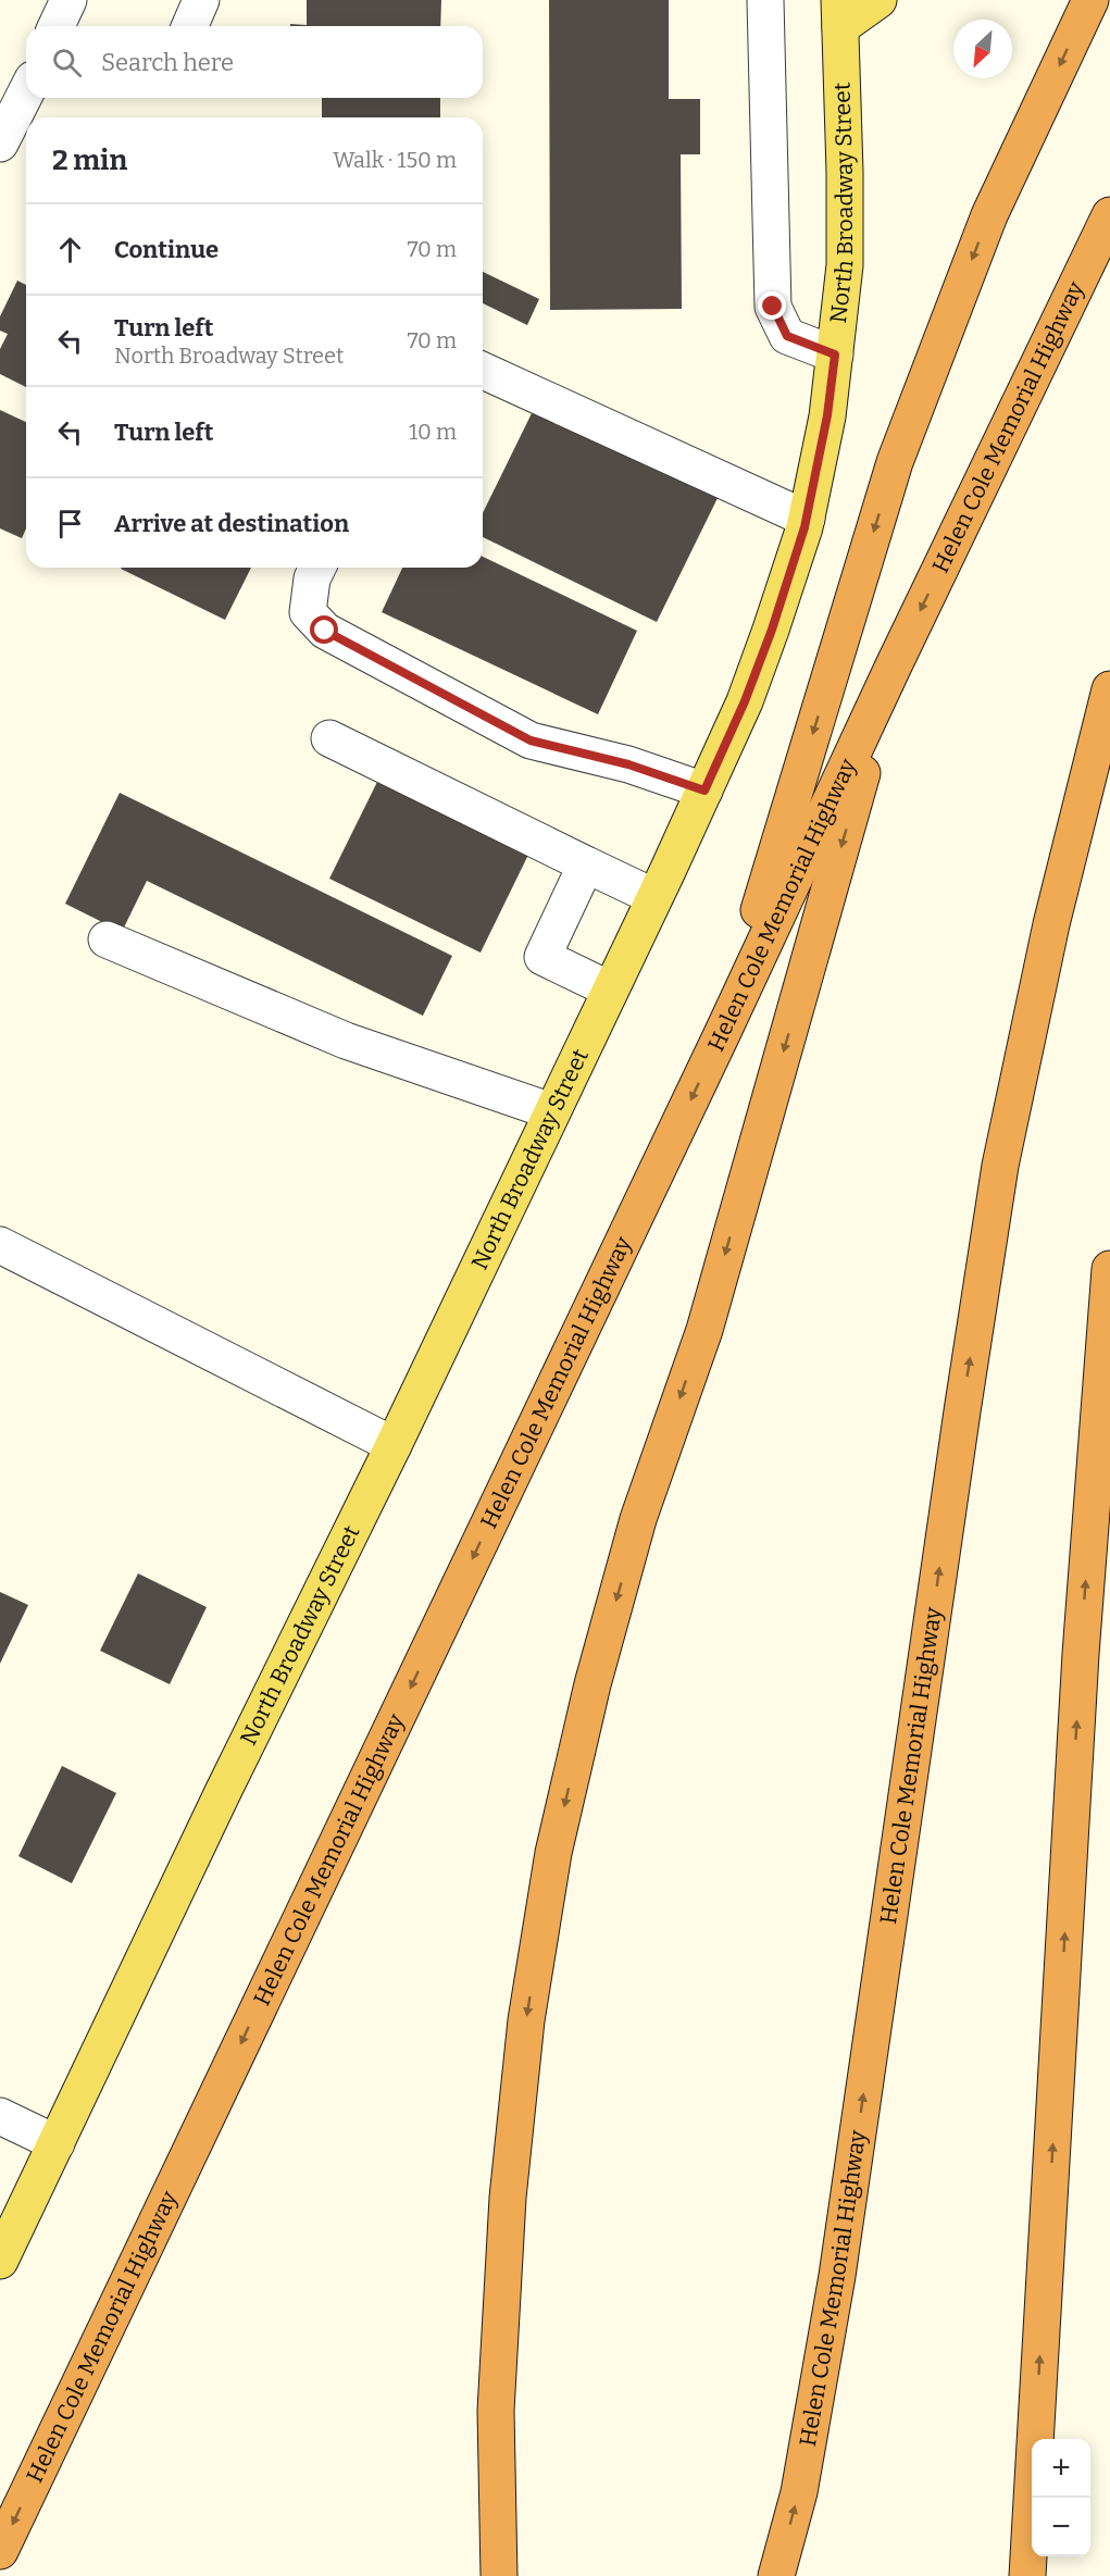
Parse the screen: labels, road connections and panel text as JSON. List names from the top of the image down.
{
  "streets": {
    "highway": ["Helen Cole Memorial Highway"],
    "main road": ["North Broadway Street"]
  },
  "north": "bottom left",
  "page": {
    "search": "Search here",
    "heading": ["2 min", "Walk · 150 m"],
    "list": [
      ["Continue", "70 m"],
      ["Turn left", "North Broadway Street", "70 m"],
      ["Turn left", "10 m"],
      "Arrive at destination"
    ],
    "map_buttons": ["+", "−"]
  }
}
